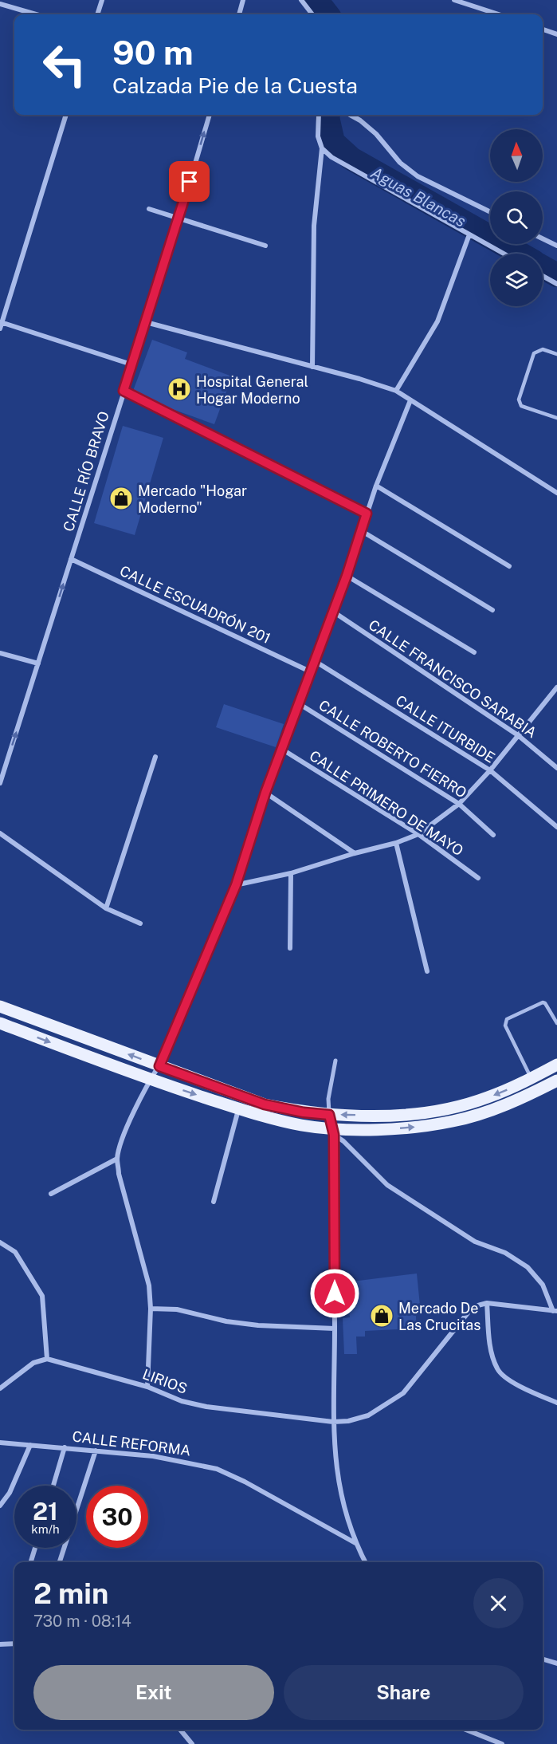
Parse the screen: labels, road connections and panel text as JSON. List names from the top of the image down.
{
  "streets": {
    "street": [
      "CALLE RÍO BRAVO",
      "CALLE ESCUADRÓN 201",
      "CALLE FRANCISCO SARABIA",
      "CALLE ITURBIDE",
      "CALLE ROBERTO FIERRO",
      "CALLE PRIMERO DE MAYO",
      "LIRIOS",
      "CALLE REFORMA"
    ]
  },
  "crossings": [
    ["CALLE RÍO BRAVO", "CALLE ESCUADRÓN 201"]
  ],
  "one_way": ["CALLE RÍO BRAVO"],
  "water": ["Aguas Blancas"],
  "places": {
    "hospital": ["Hospital General Hogar Moderno"],
    "shop": ["Mercado \"Hogar Moderno\"", "Mercado De Las Crucitas"]
  },
  "north": "top",
  "page": {
    "turn": ["90 m", "Calzada Pie de la Cuesta"],
    "speed": "21 km/h",
    "limit": "30",
    "heading": ["2 min", "730 m · 08:14"],
    "buttons": ["Exit", "Share"]
  }
}
